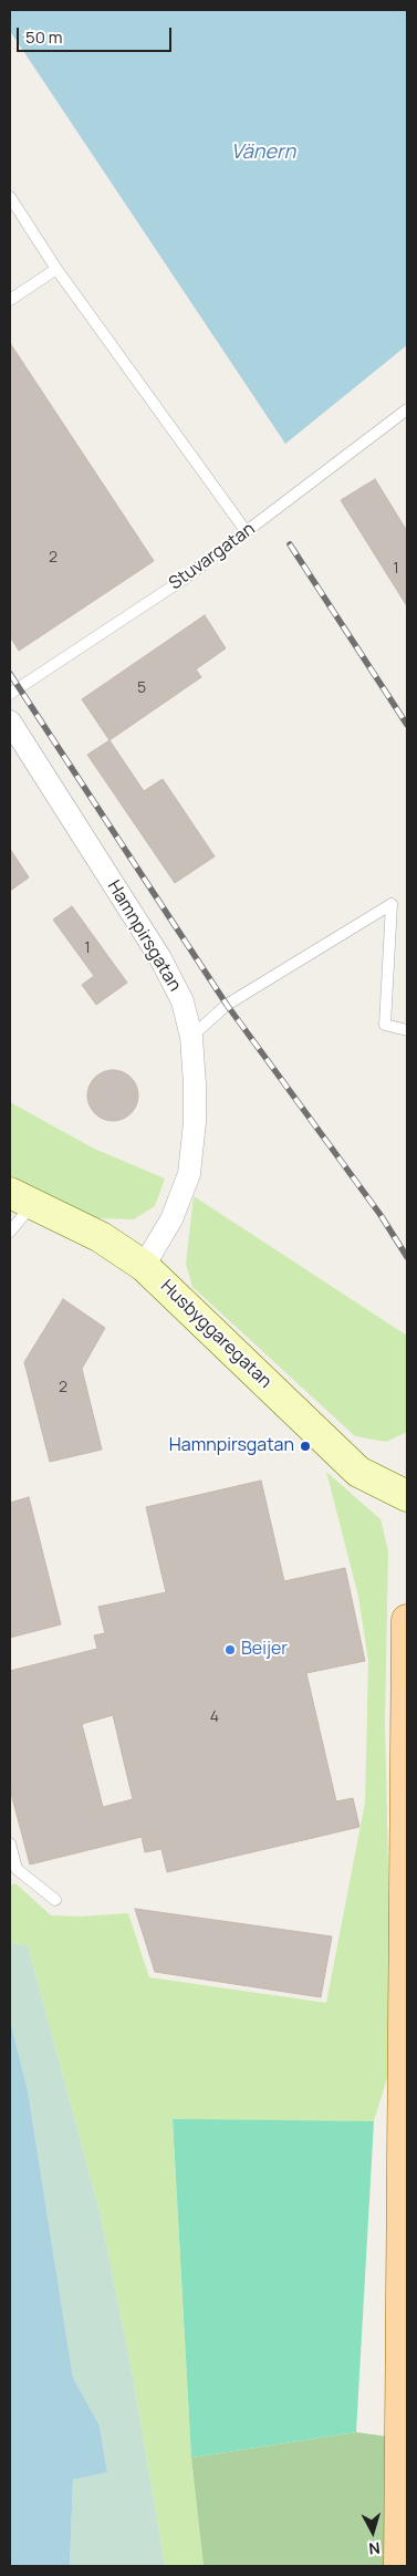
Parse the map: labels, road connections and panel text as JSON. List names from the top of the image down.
{
  "streets": {
    "street": ["Hamnpirsgatan", "Husbyggaregatan"],
    "lane": ["Stuvargatan"]
  },
  "crossings": [
    ["Hamnpirsgatan", "Husbyggaregatan"]
  ],
  "water": ["Vänern"],
  "places": ["Hamnpirsgatan", "Beijer"],
  "house_numbers": [
    "2",
    "1",
    "5",
    "1",
    "2",
    "4"
  ],
  "scale_bar": "50 m",
  "north": "bottom"
}
